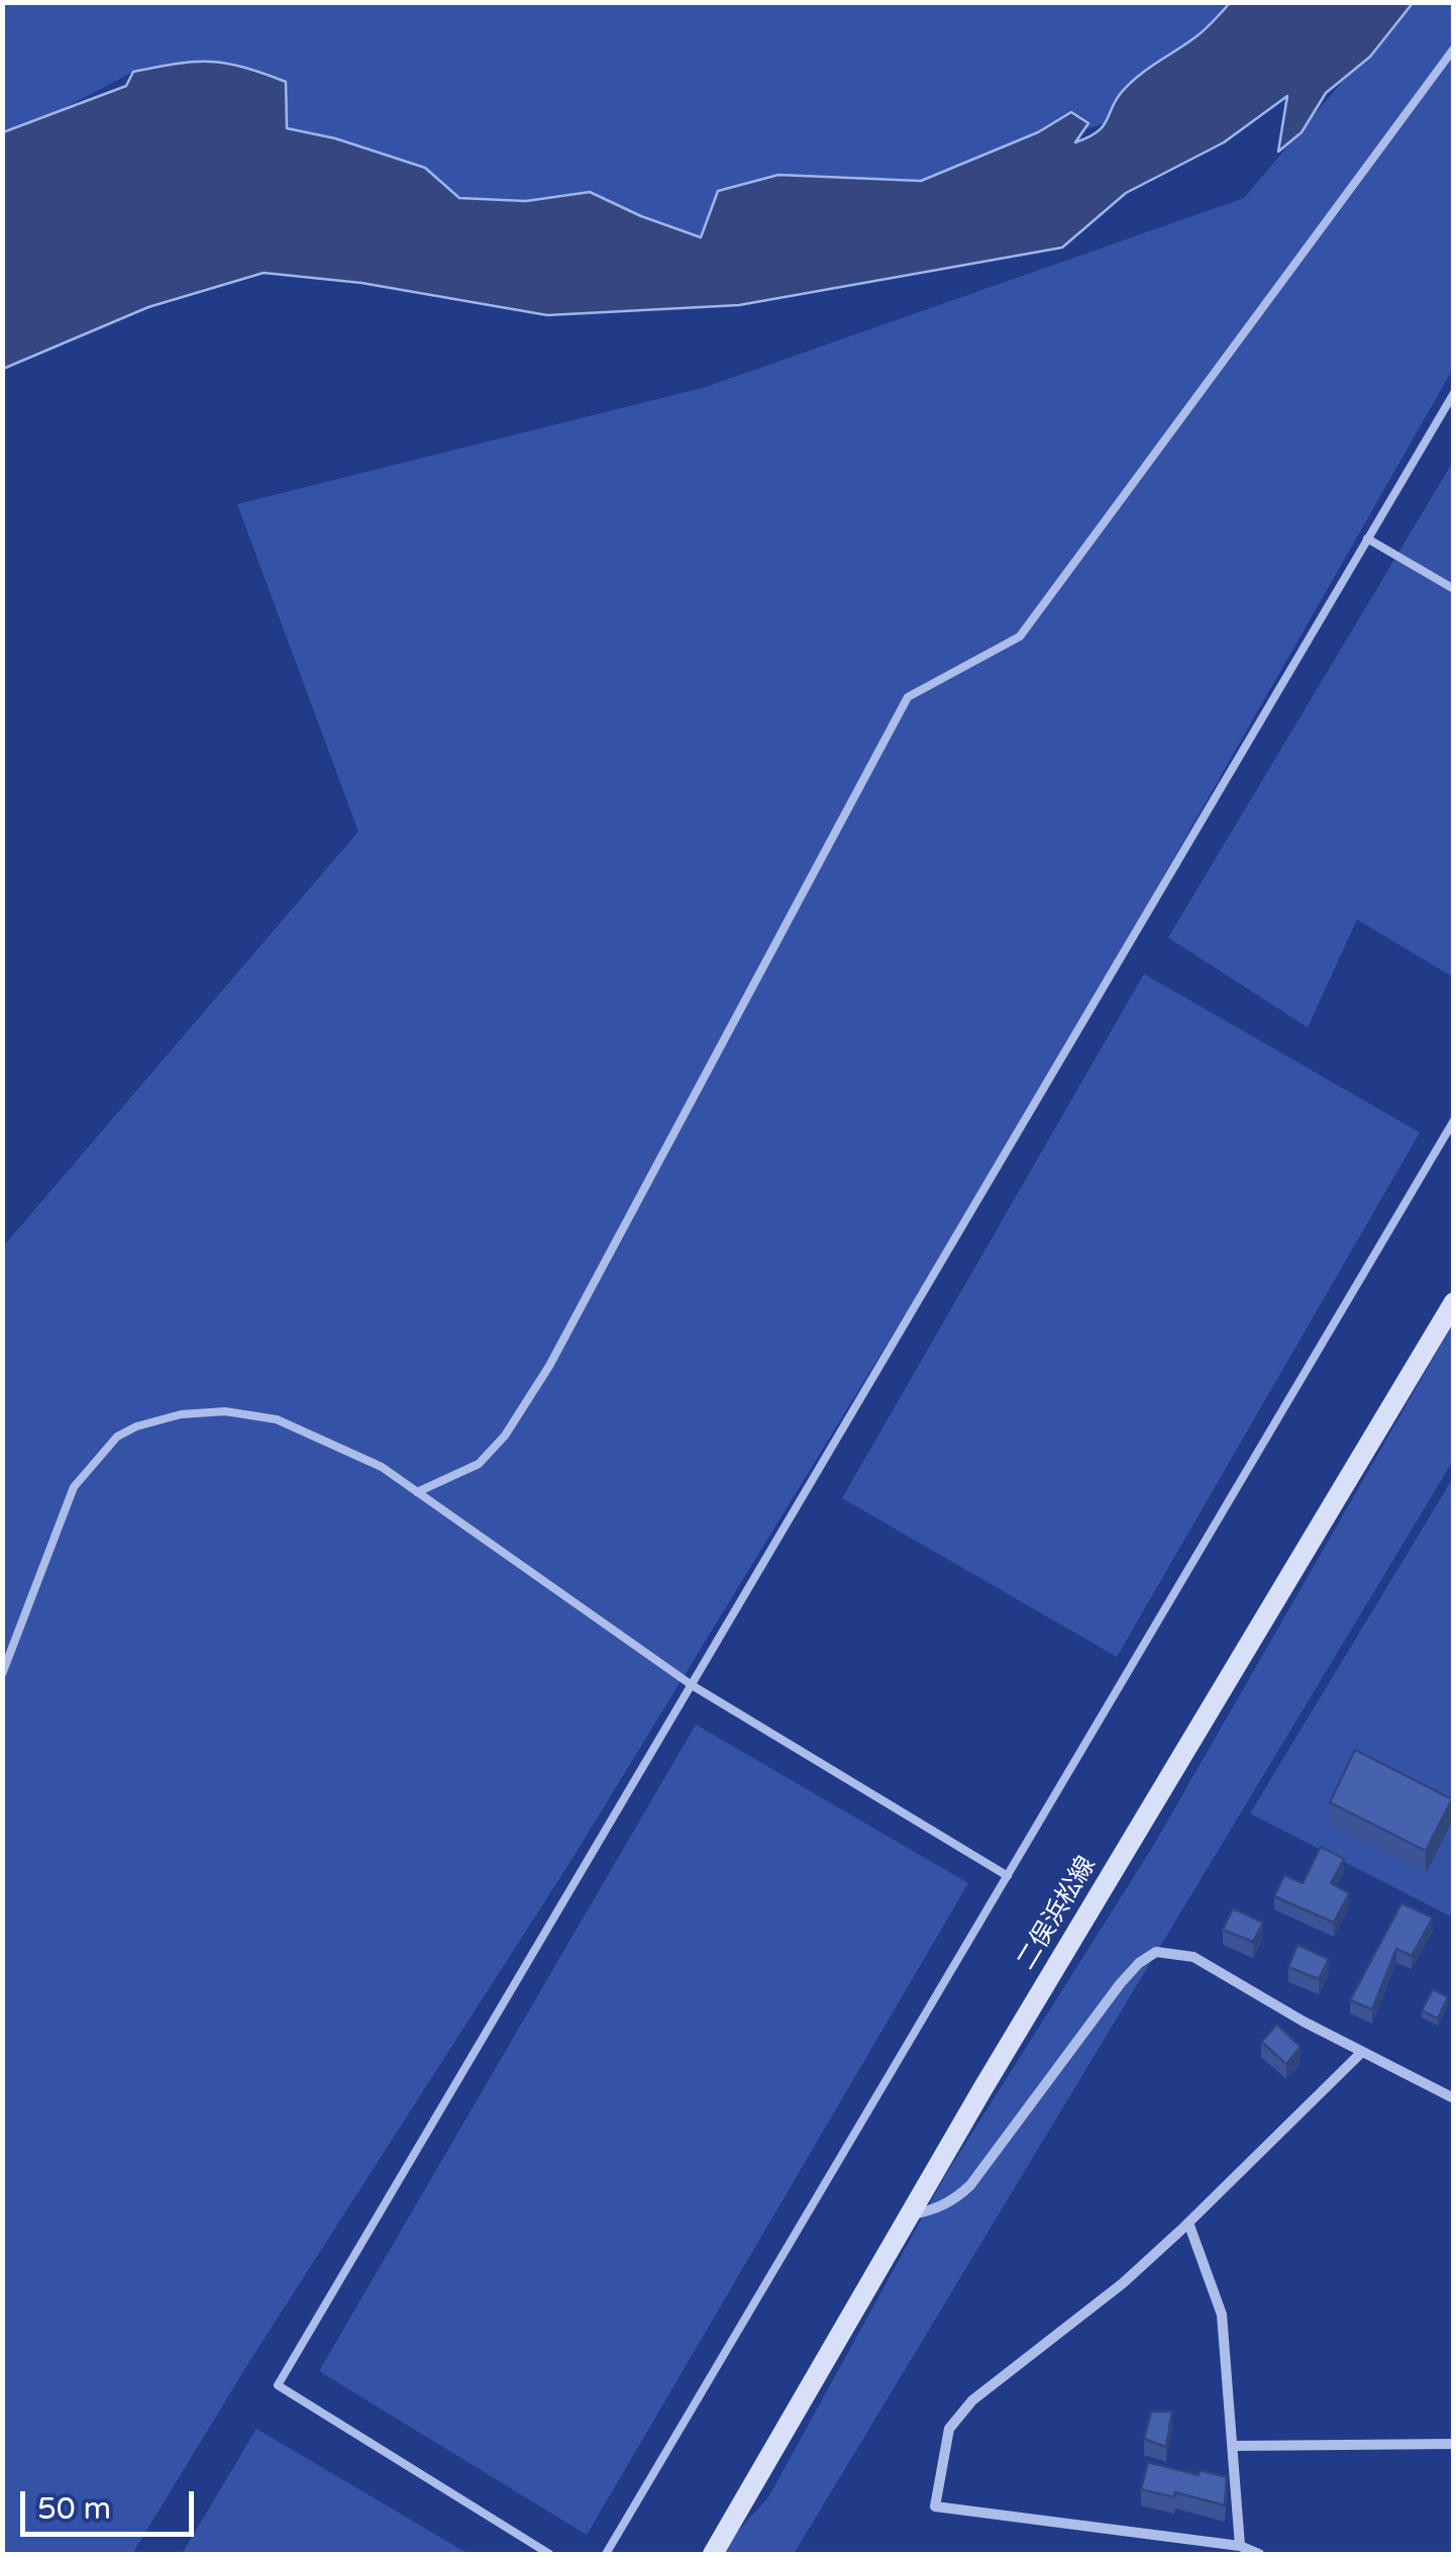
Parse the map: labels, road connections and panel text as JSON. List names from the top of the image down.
{
  "streets": {
    "main road": ["二俣浜松線"]
  },
  "scale_bar": "50 m"
}
